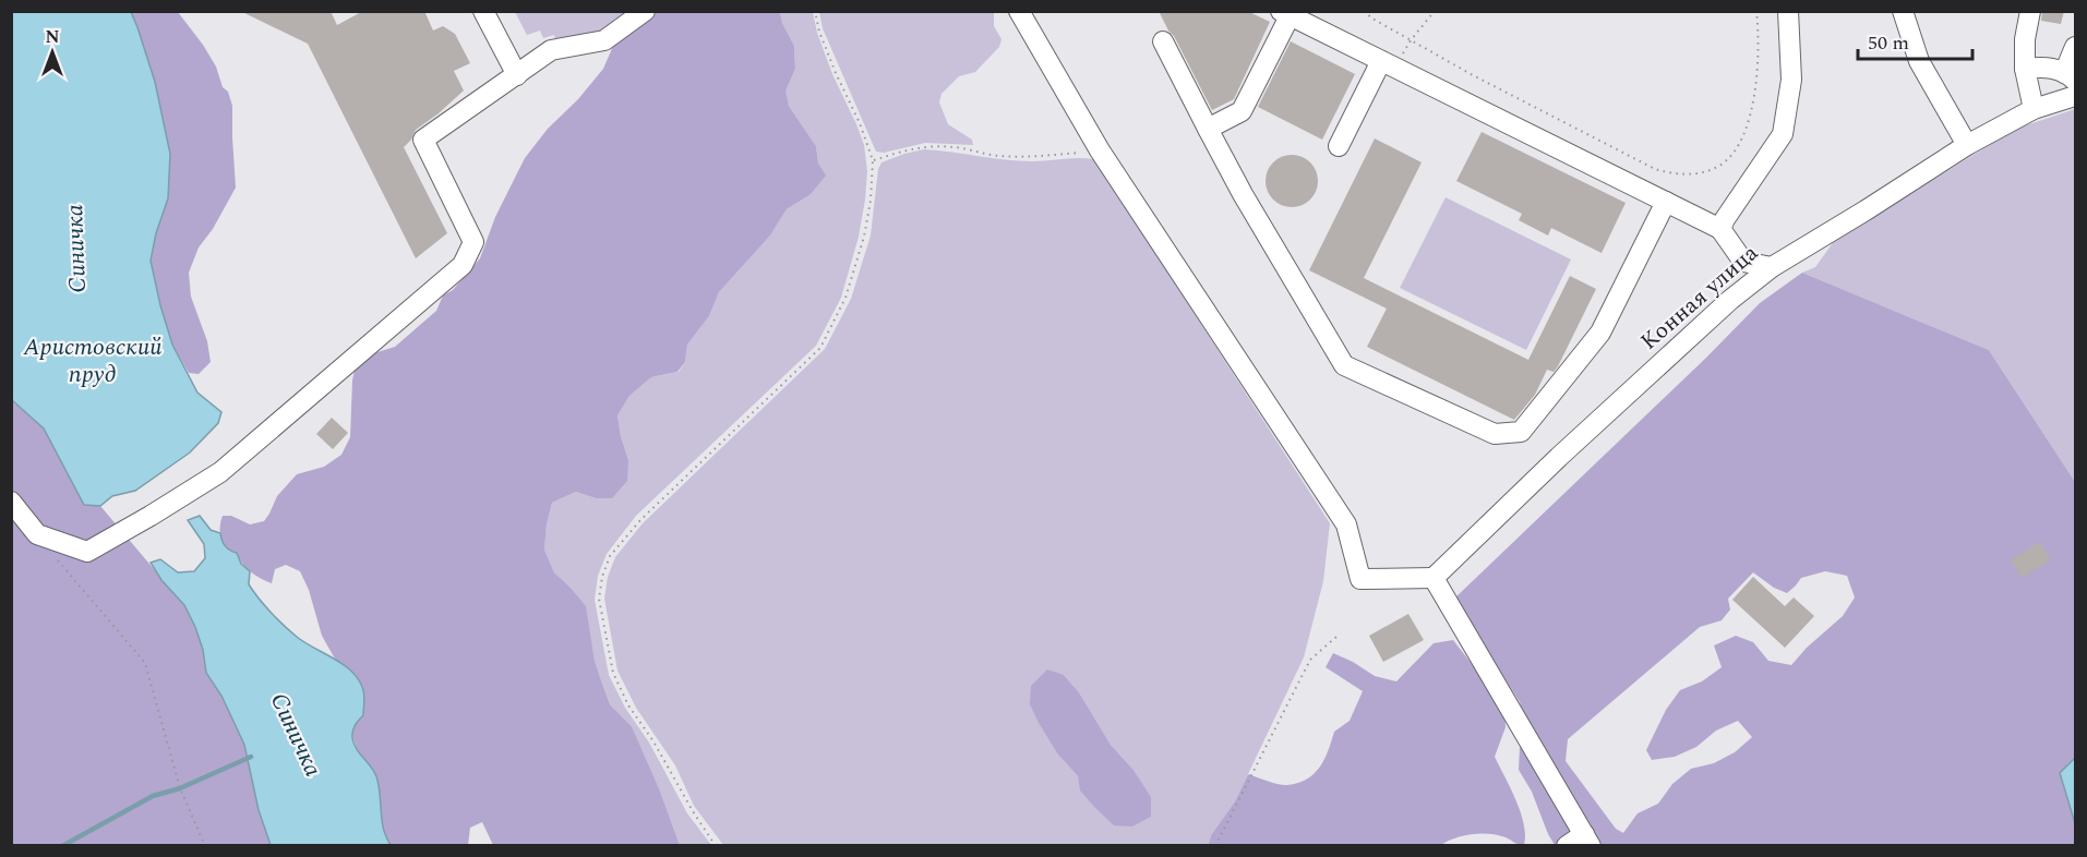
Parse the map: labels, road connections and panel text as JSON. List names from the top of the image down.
{
  "streets": {
    "street": ["Конная улица"]
  },
  "water": ["Синичка", "Аристовский пруд"],
  "scale_bar": "50 m",
  "north": "top"
}
